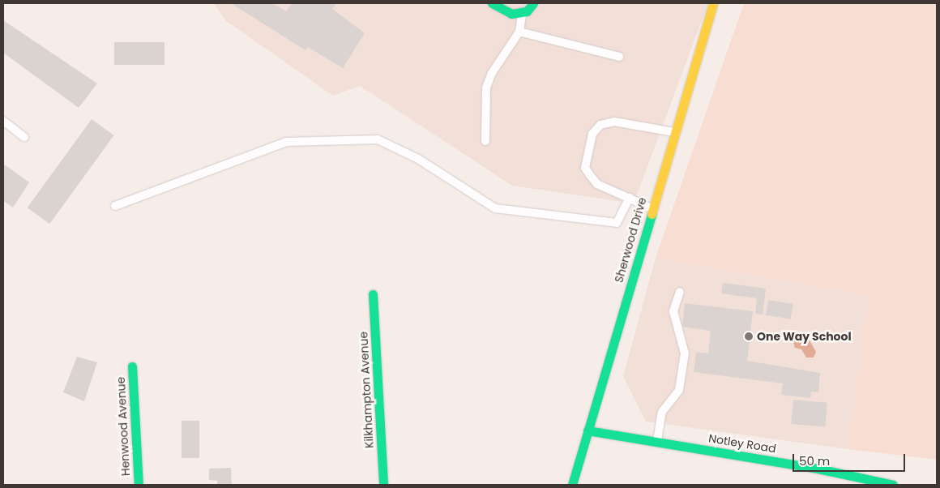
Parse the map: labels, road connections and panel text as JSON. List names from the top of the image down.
{
  "streets": {
    "street": [
      "Sherwood Drive",
      "Kilkhampton Avenue",
      "Henwood Avenue",
      "Notley Road"
    ]
  },
  "crossings": [
    ["Sherwood Drive", "Notley Road"]
  ],
  "places": ["One Way School"],
  "scale_bar": "50 m"
}
